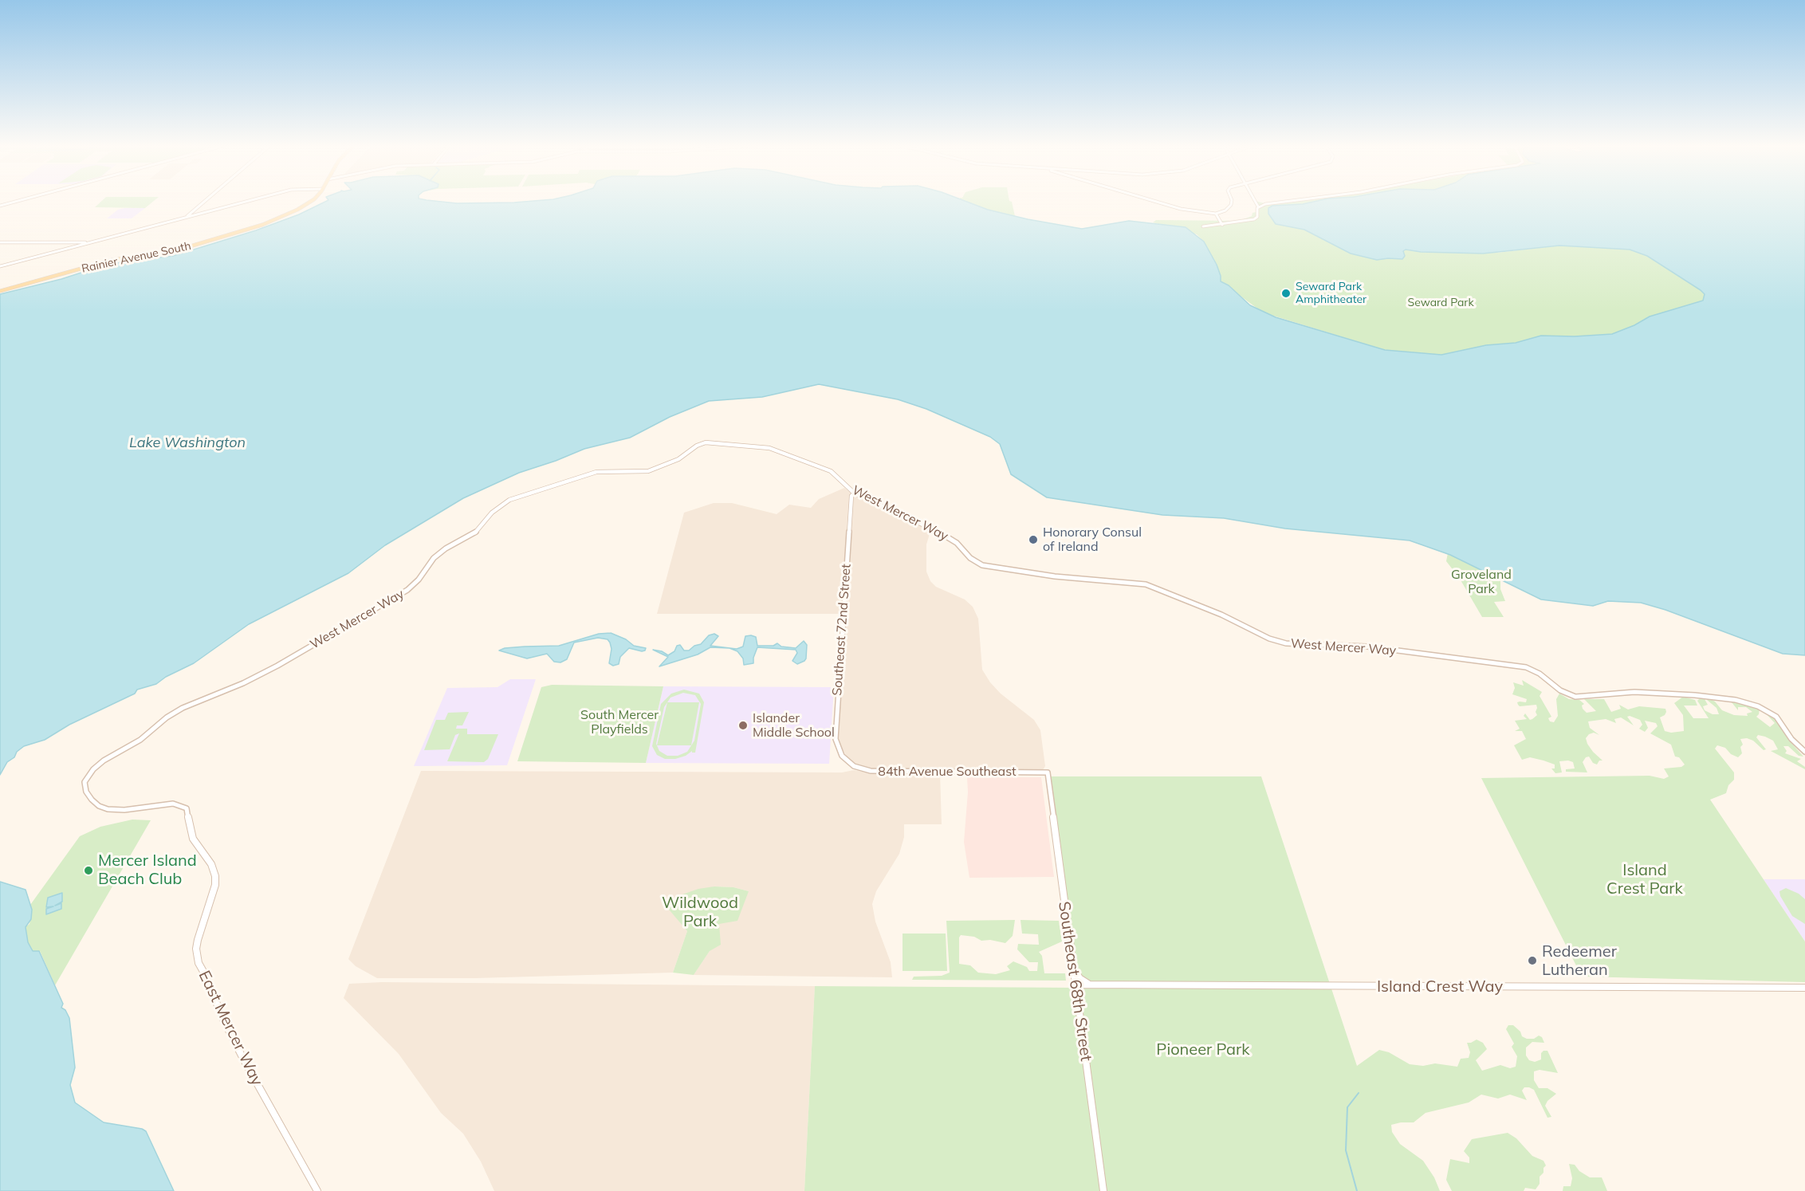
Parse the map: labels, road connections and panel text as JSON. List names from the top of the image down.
{
  "streets": {
    "main road": ["Rainier Avenue South"],
    "street": [
      "West Mercer Way",
      "Southeast 72nd Street",
      "84th Avenue Southeast",
      "Southeast 68th Street",
      "Island Crest Way",
      "East Mercer Way"
    ]
  },
  "crossings": [
    ["West Mercer Way", "Southeast 72nd Street"],
    ["West Mercer Way", "East Mercer Way"],
    ["Southeast 72nd Street", "84th Avenue Southeast"],
    ["84th Avenue Southeast", "Southeast 68th Street"],
    ["Southeast 68th Street", "Island Crest Way"]
  ],
  "water": ["Lake Washington"],
  "parks": [
    "Seward Park",
    "Groveland Park",
    "South Mercer Playfields",
    "Island Crest Park",
    "Wildwood Park",
    "Pioneer Park"
  ],
  "places": [
    "Seward Park Amphitheater",
    "Honorary Consul of Ireland",
    "Islander Middle School",
    "Mercer Island Beach Club",
    "Redeemer Lutheran"
  ]
}
